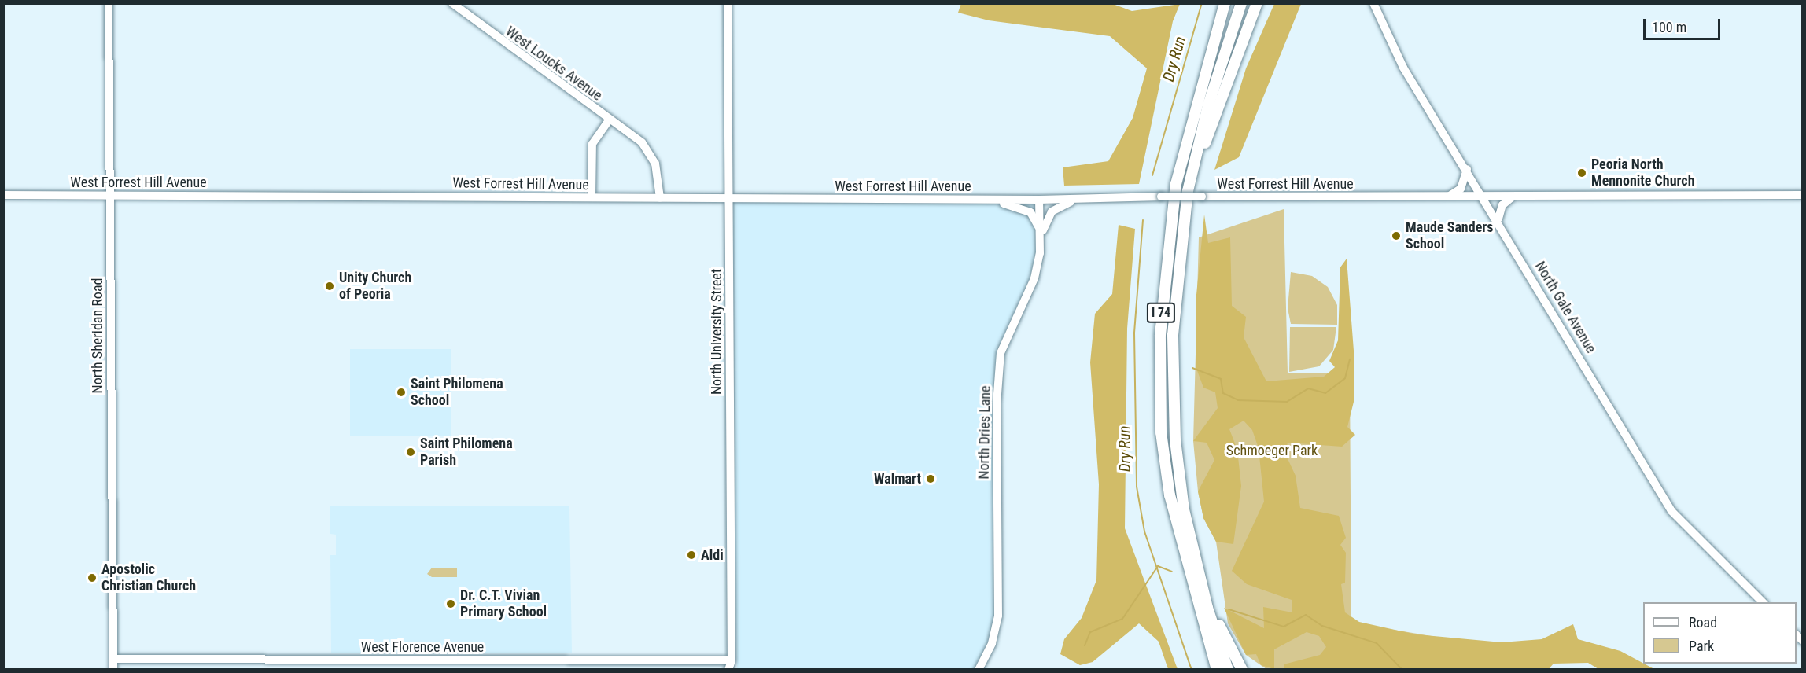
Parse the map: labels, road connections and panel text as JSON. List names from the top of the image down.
{
  "streets": {
    "highway": ["I 74"],
    "main road": [
      "West Loucks Avenue",
      "West Forrest Hill Avenue",
      "North Gale Avenue",
      "North University Street",
      "North Sheridan Road",
      "North Dries Lane",
      "West Florence Avenue"
    ]
  },
  "crossings": [
    ["West Loucks Avenue", "West Forrest Hill Avenue"],
    ["West Forrest Hill Avenue", "North Gale Avenue"],
    ["West Forrest Hill Avenue", "North University Street"],
    ["West Forrest Hill Avenue", "North Sheridan Road"],
    ["West Forrest Hill Avenue", "North Dries Lane"],
    ["North University Street", "West Florence Avenue"],
    ["North Sheridan Road", "West Florence Avenue"]
  ],
  "water": ["Dry Run"],
  "parks": ["Schmoeger Park"],
  "places": [
    "Peoria North Mennonite Church",
    "Maude Sanders School",
    "Unity Church of Peoria",
    "Saint Philomena School",
    "Saint Philomena Parish",
    "Walmart",
    "Aldi",
    "Apostolic Christian Church",
    "Dr. C.T. Vivian Primary School"
  ],
  "legend": ["Road", "Park"],
  "scale_bar": "100 m"
}
